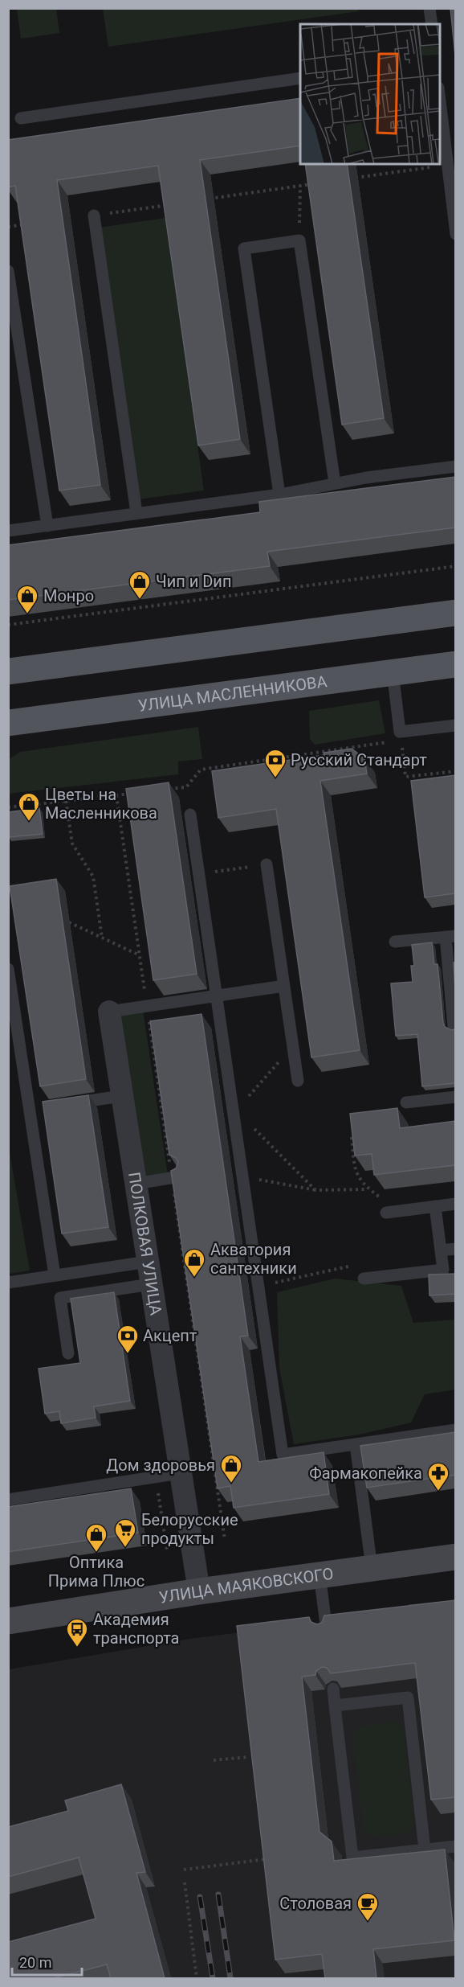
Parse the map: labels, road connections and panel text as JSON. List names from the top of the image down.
{
  "streets": {
    "main road": ["УЛИЦА МАСЛЕННИКОВА", "УЛИЦА МАЯКОВСКОГО"],
    "street": ["ПОЛКОВАЯ УЛИЦА"]
  },
  "crossings": [
    ["ПОЛКОВАЯ УЛИЦА", "УЛИЦА МАЯКОВСКОГО"]
  ],
  "places": {
    "shop": [
      "Чип и Dип",
      "Монро",
      "Цветы на Масленникова",
      "Акватория сантехники",
      "Дом здоровья",
      "Оптика Прима Плюс"
    ],
    "bank": ["Русский Стандарт", "Акцепт"],
    "pharmacy": ["Фармакопейка"],
    "supermarket": ["Белорусские продукты"],
    "bus stop": ["Академия транспорта"],
    "cafe": ["Столовая"]
  },
  "scale_bar": "20 m"
}
